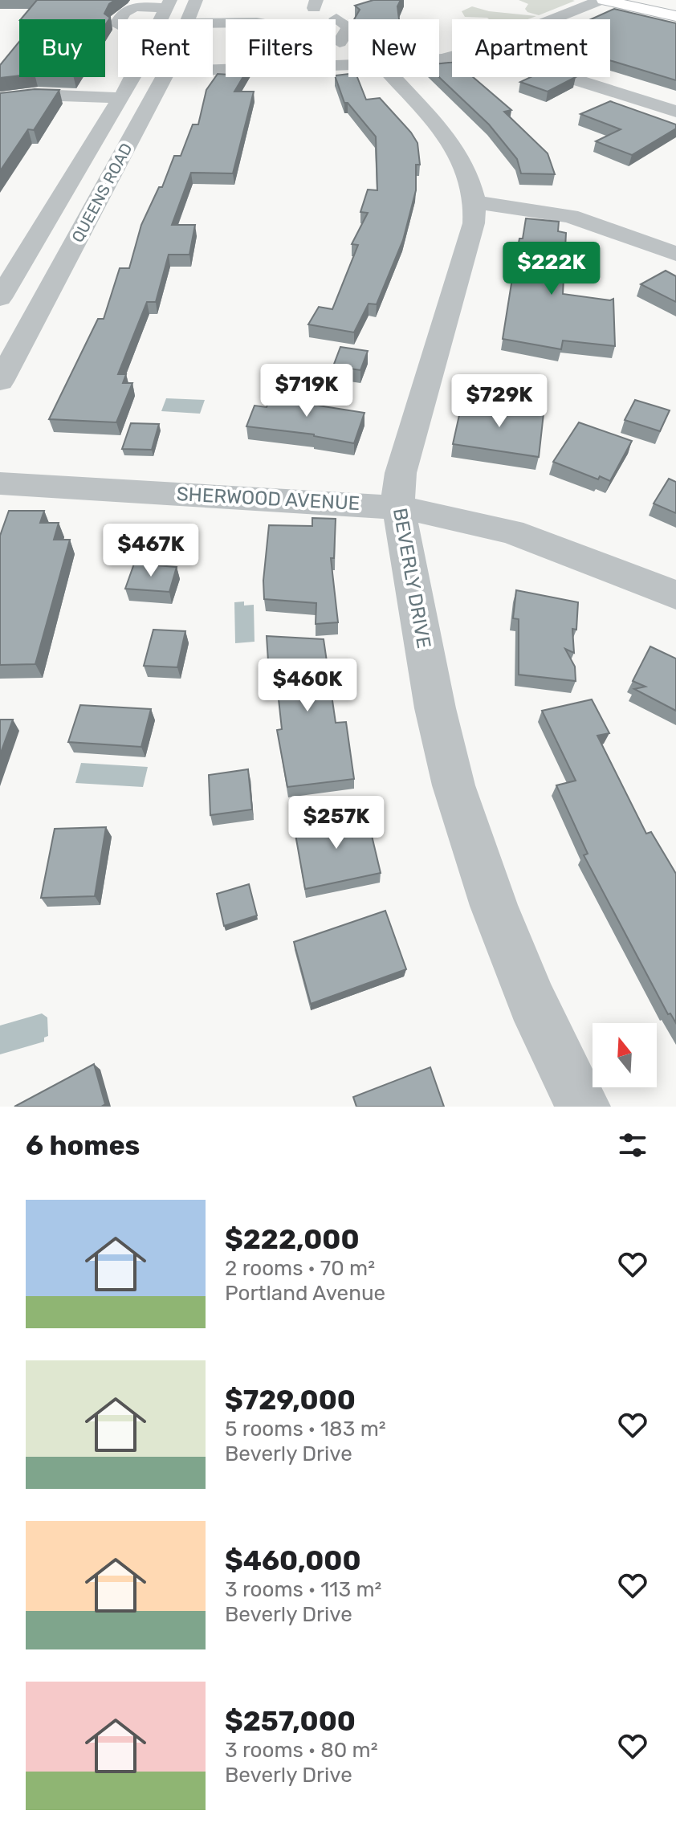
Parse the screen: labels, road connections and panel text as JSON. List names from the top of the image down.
{
  "streets": {
    "street": ["QUEENS ROAD", "SHERWOOD AVENUE", "BEVERLY DRIVE"]
  },
  "crossings": [
    ["SHERWOOD AVENUE", "BEVERLY DRIVE"]
  ],
  "north": "top",
  "page": {
    "chip": [
      "Buy",
      "Rent",
      "Filters",
      "New",
      "Apartment"
    ],
    "price": [
      "$222K",
      "$719K",
      "$729K",
      "$467K",
      "$460K",
      "$257K"
    ],
    "heading": "6 homes",
    "list": [
      {
        "name": "$222,000",
        "note": "2 rooms · 70 m² · Portland Avenue"
      },
      {
        "name": "$729,000",
        "note": "5 rooms · 183 m² · Beverly Drive"
      },
      {
        "name": "$460,000",
        "note": "3 rooms · 113 m² · Beverly Drive"
      },
      {
        "name": "$257,000",
        "note": "3 rooms · 80 m² · Beverly Drive"
      }
    ]
  }
}
